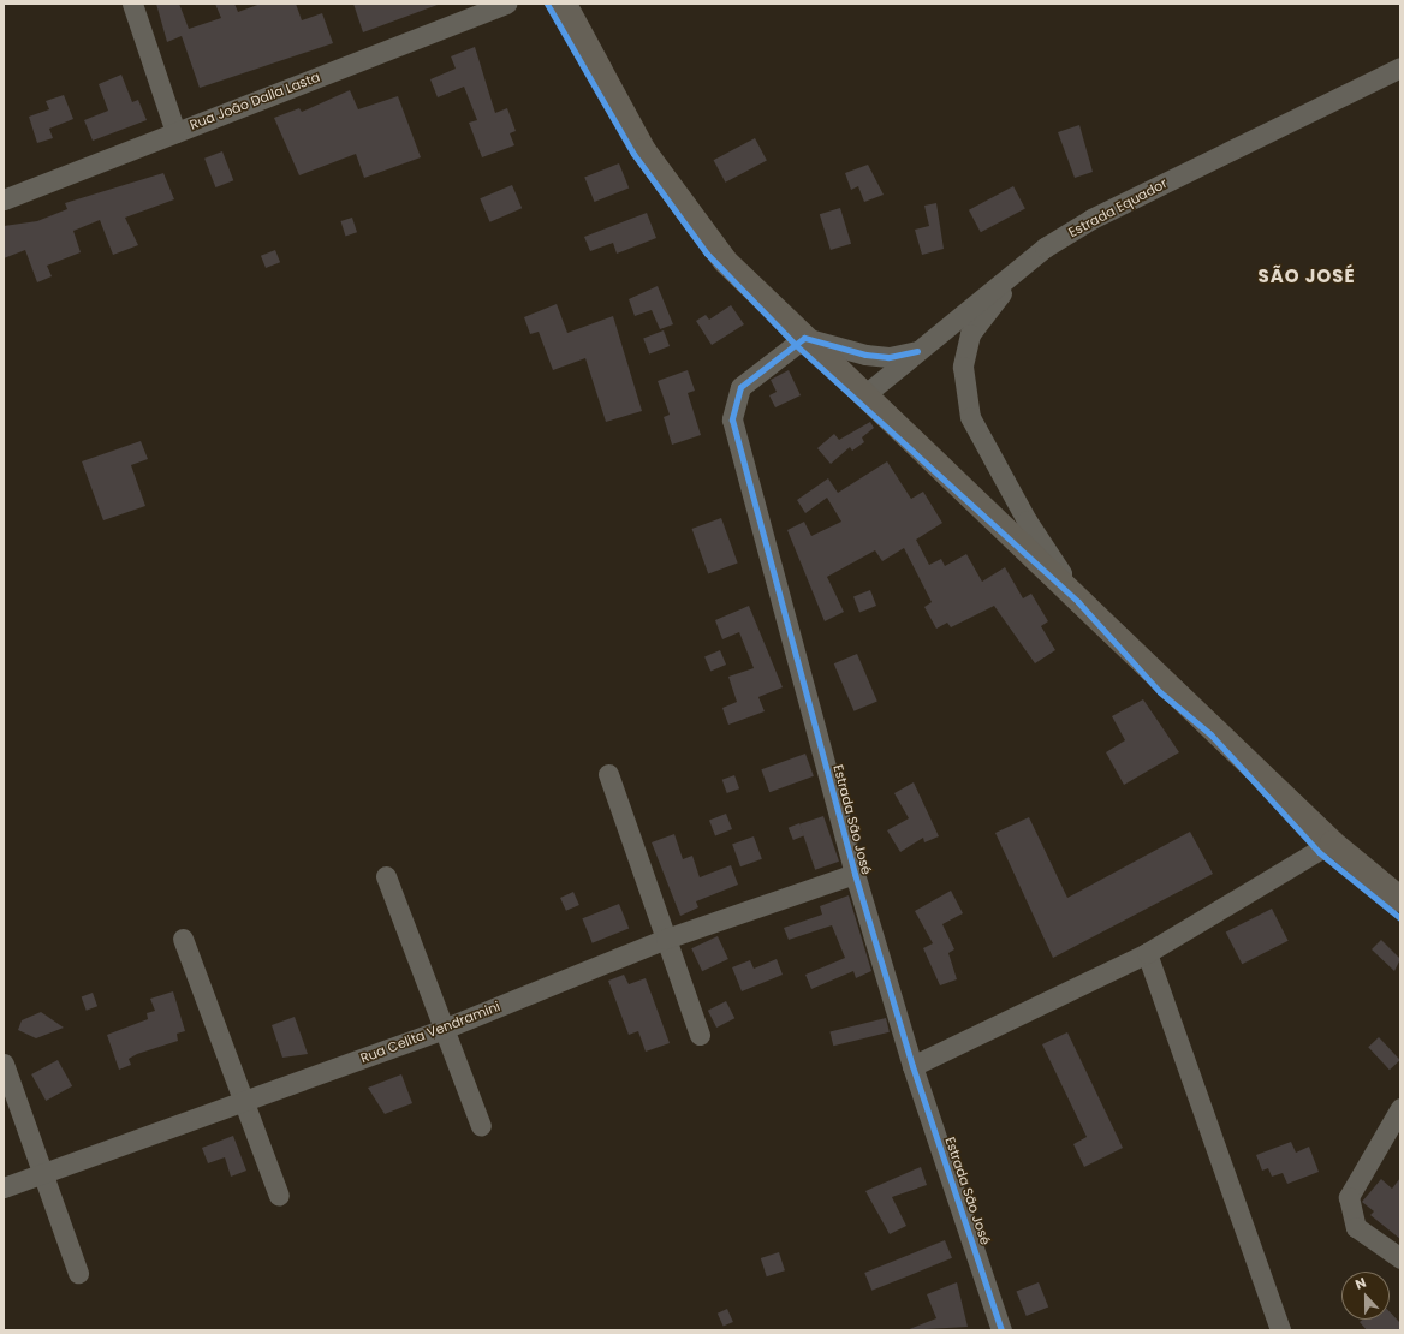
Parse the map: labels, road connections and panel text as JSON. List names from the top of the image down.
{
  "streets": {
    "street": [
      "Rua João Dalla Lasta",
      "Estrada Equador",
      "Estrada São José",
      "Rua Celita Vendramini"
    ]
  },
  "crossings": [
    ["Estrada São José", "Rua Celita Vendramini"]
  ],
  "districts": ["SÃO JOSÉ"],
  "north": "top"
}
